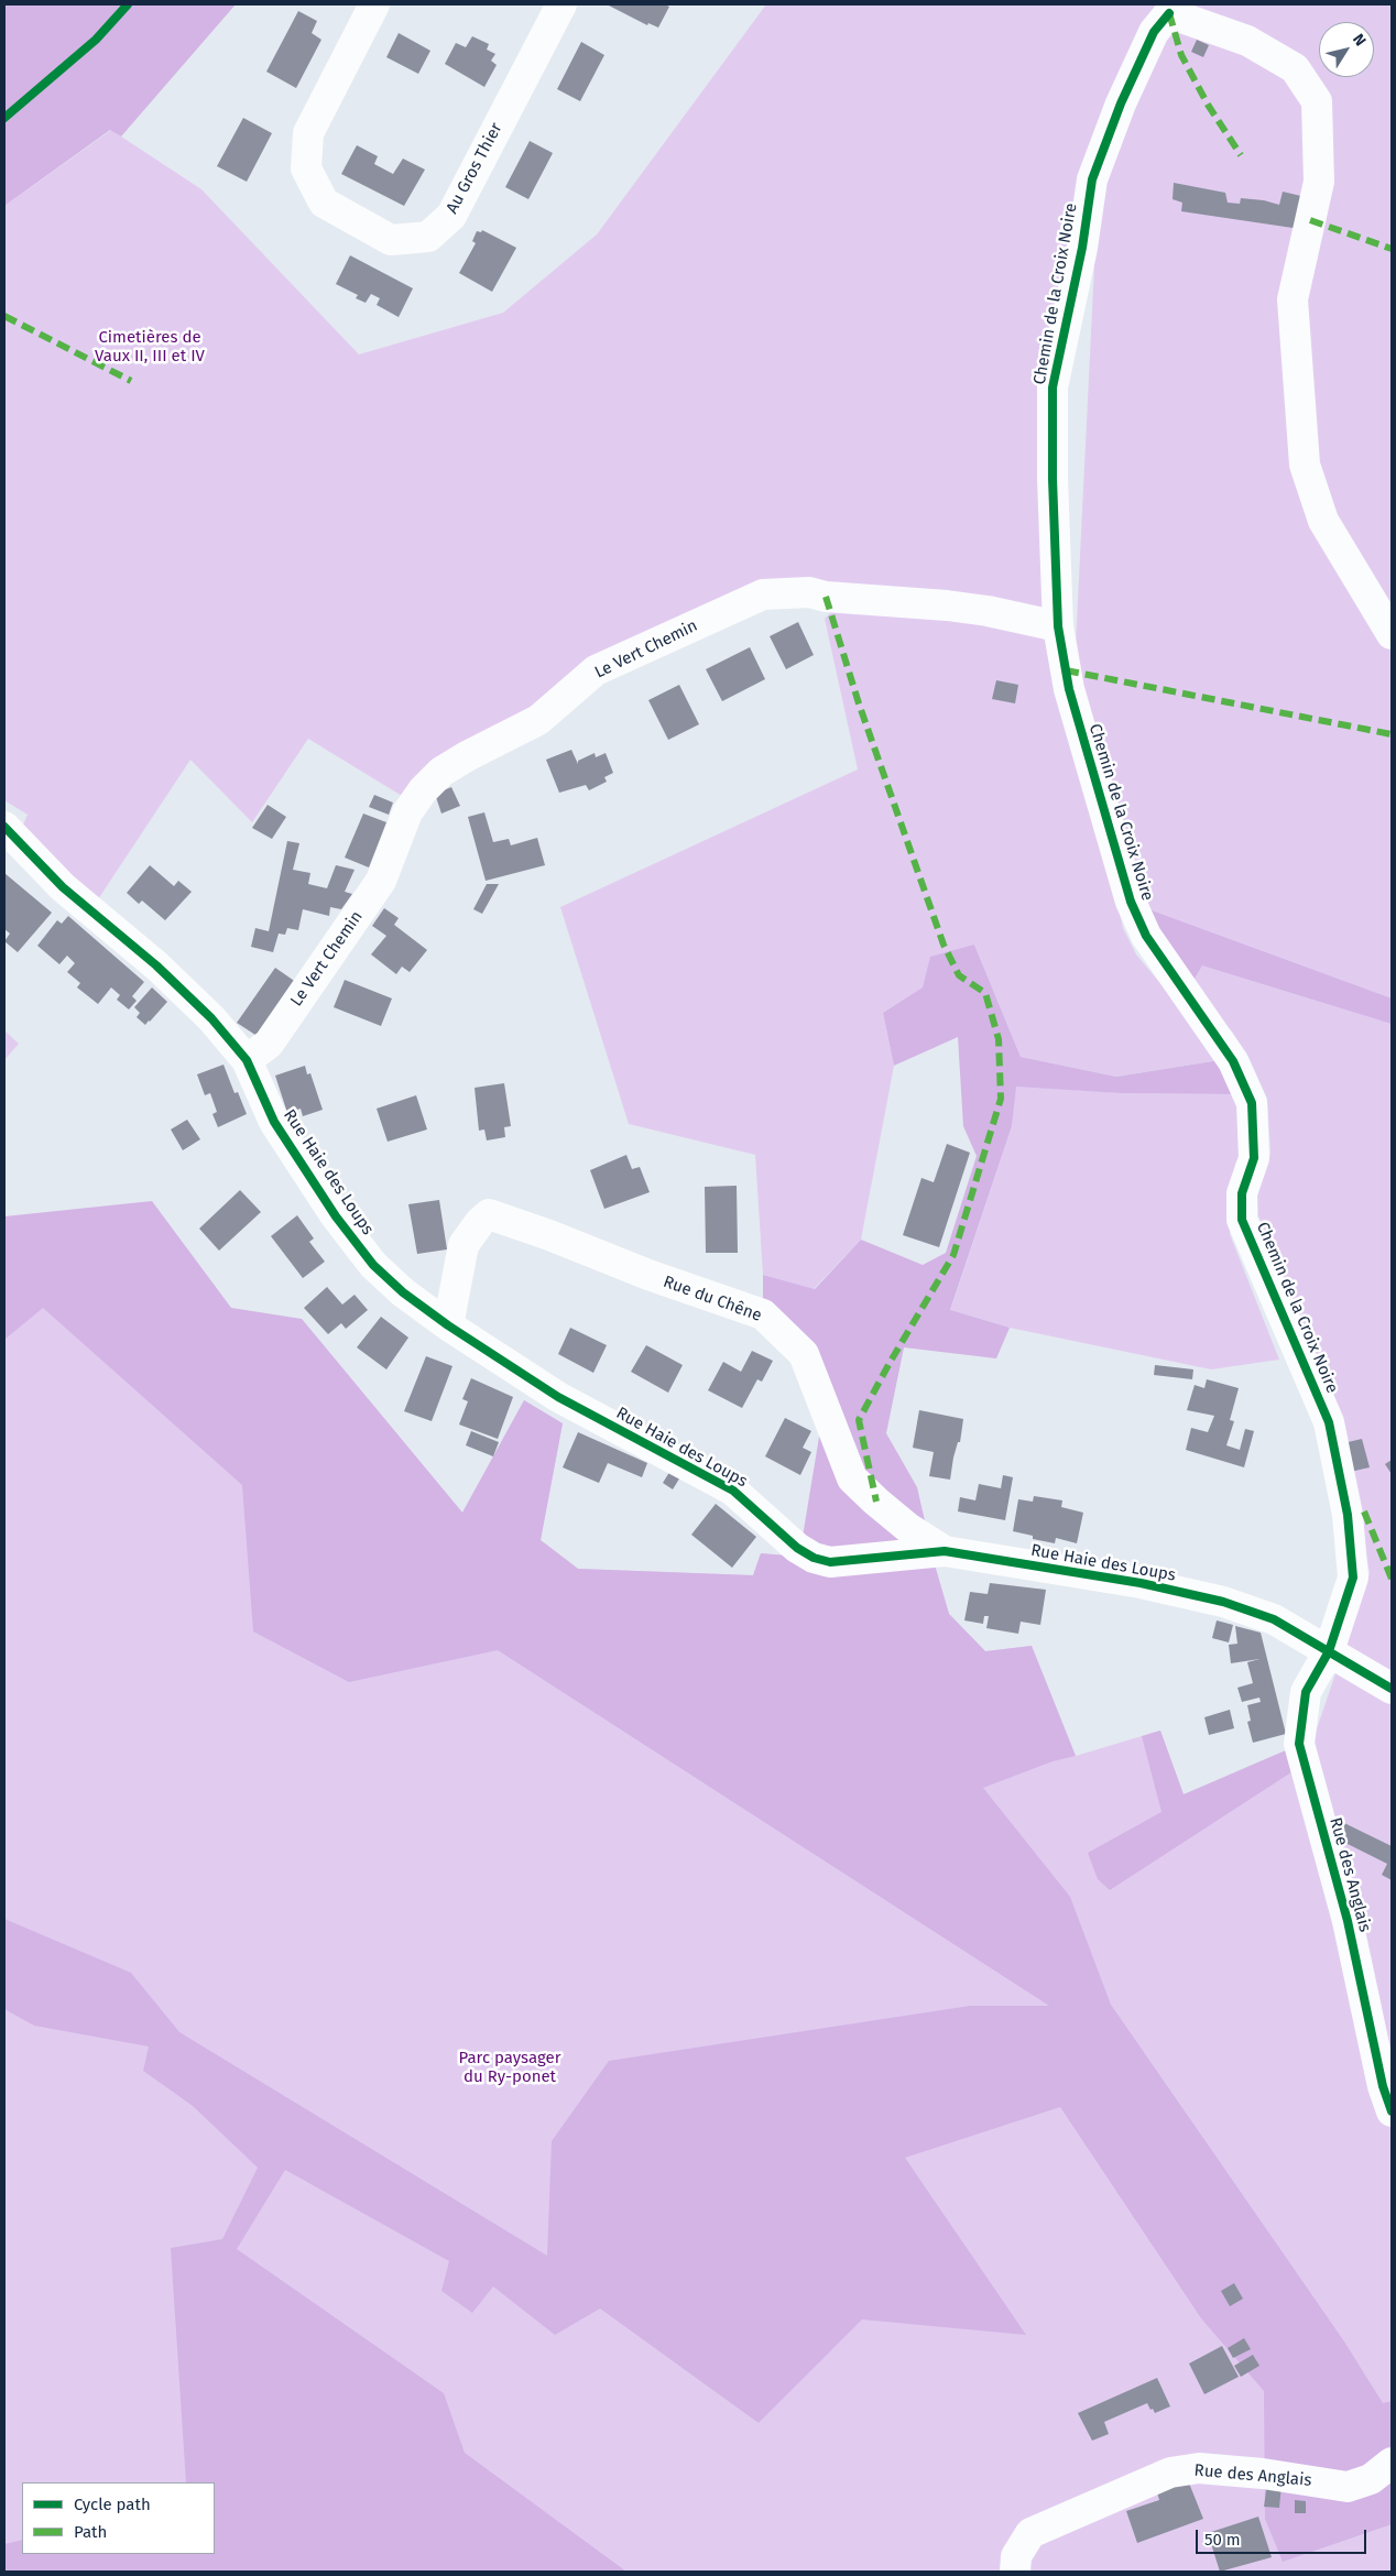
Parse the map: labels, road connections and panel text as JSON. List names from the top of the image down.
{
  "streets": {
    "street": [
      "Au Gros Thier",
      "Chemin de la Croix Noire",
      "Le Vert Chemin",
      "Rue Haie des Loups",
      "Rue du Chêne",
      "Rue des Anglais"
    ]
  },
  "crossings": [
    ["Chemin de la Croix Noire", "Le Vert Chemin"],
    ["Chemin de la Croix Noire", "Rue Haie des Loups"],
    ["Chemin de la Croix Noire", "Rue des Anglais"],
    ["Le Vert Chemin", "Rue Haie des Loups"],
    ["Rue Haie des Loups", "Rue du Chêne"],
    ["Rue Haie des Loups", "Rue des Anglais"]
  ],
  "parks": ["Cimetières de Vaux II, III et IV", "Parc paysager du Ry-ponet"],
  "legend": ["Cycle path", "Path"],
  "scale_bar": "50 m",
  "north": "top right"
}
